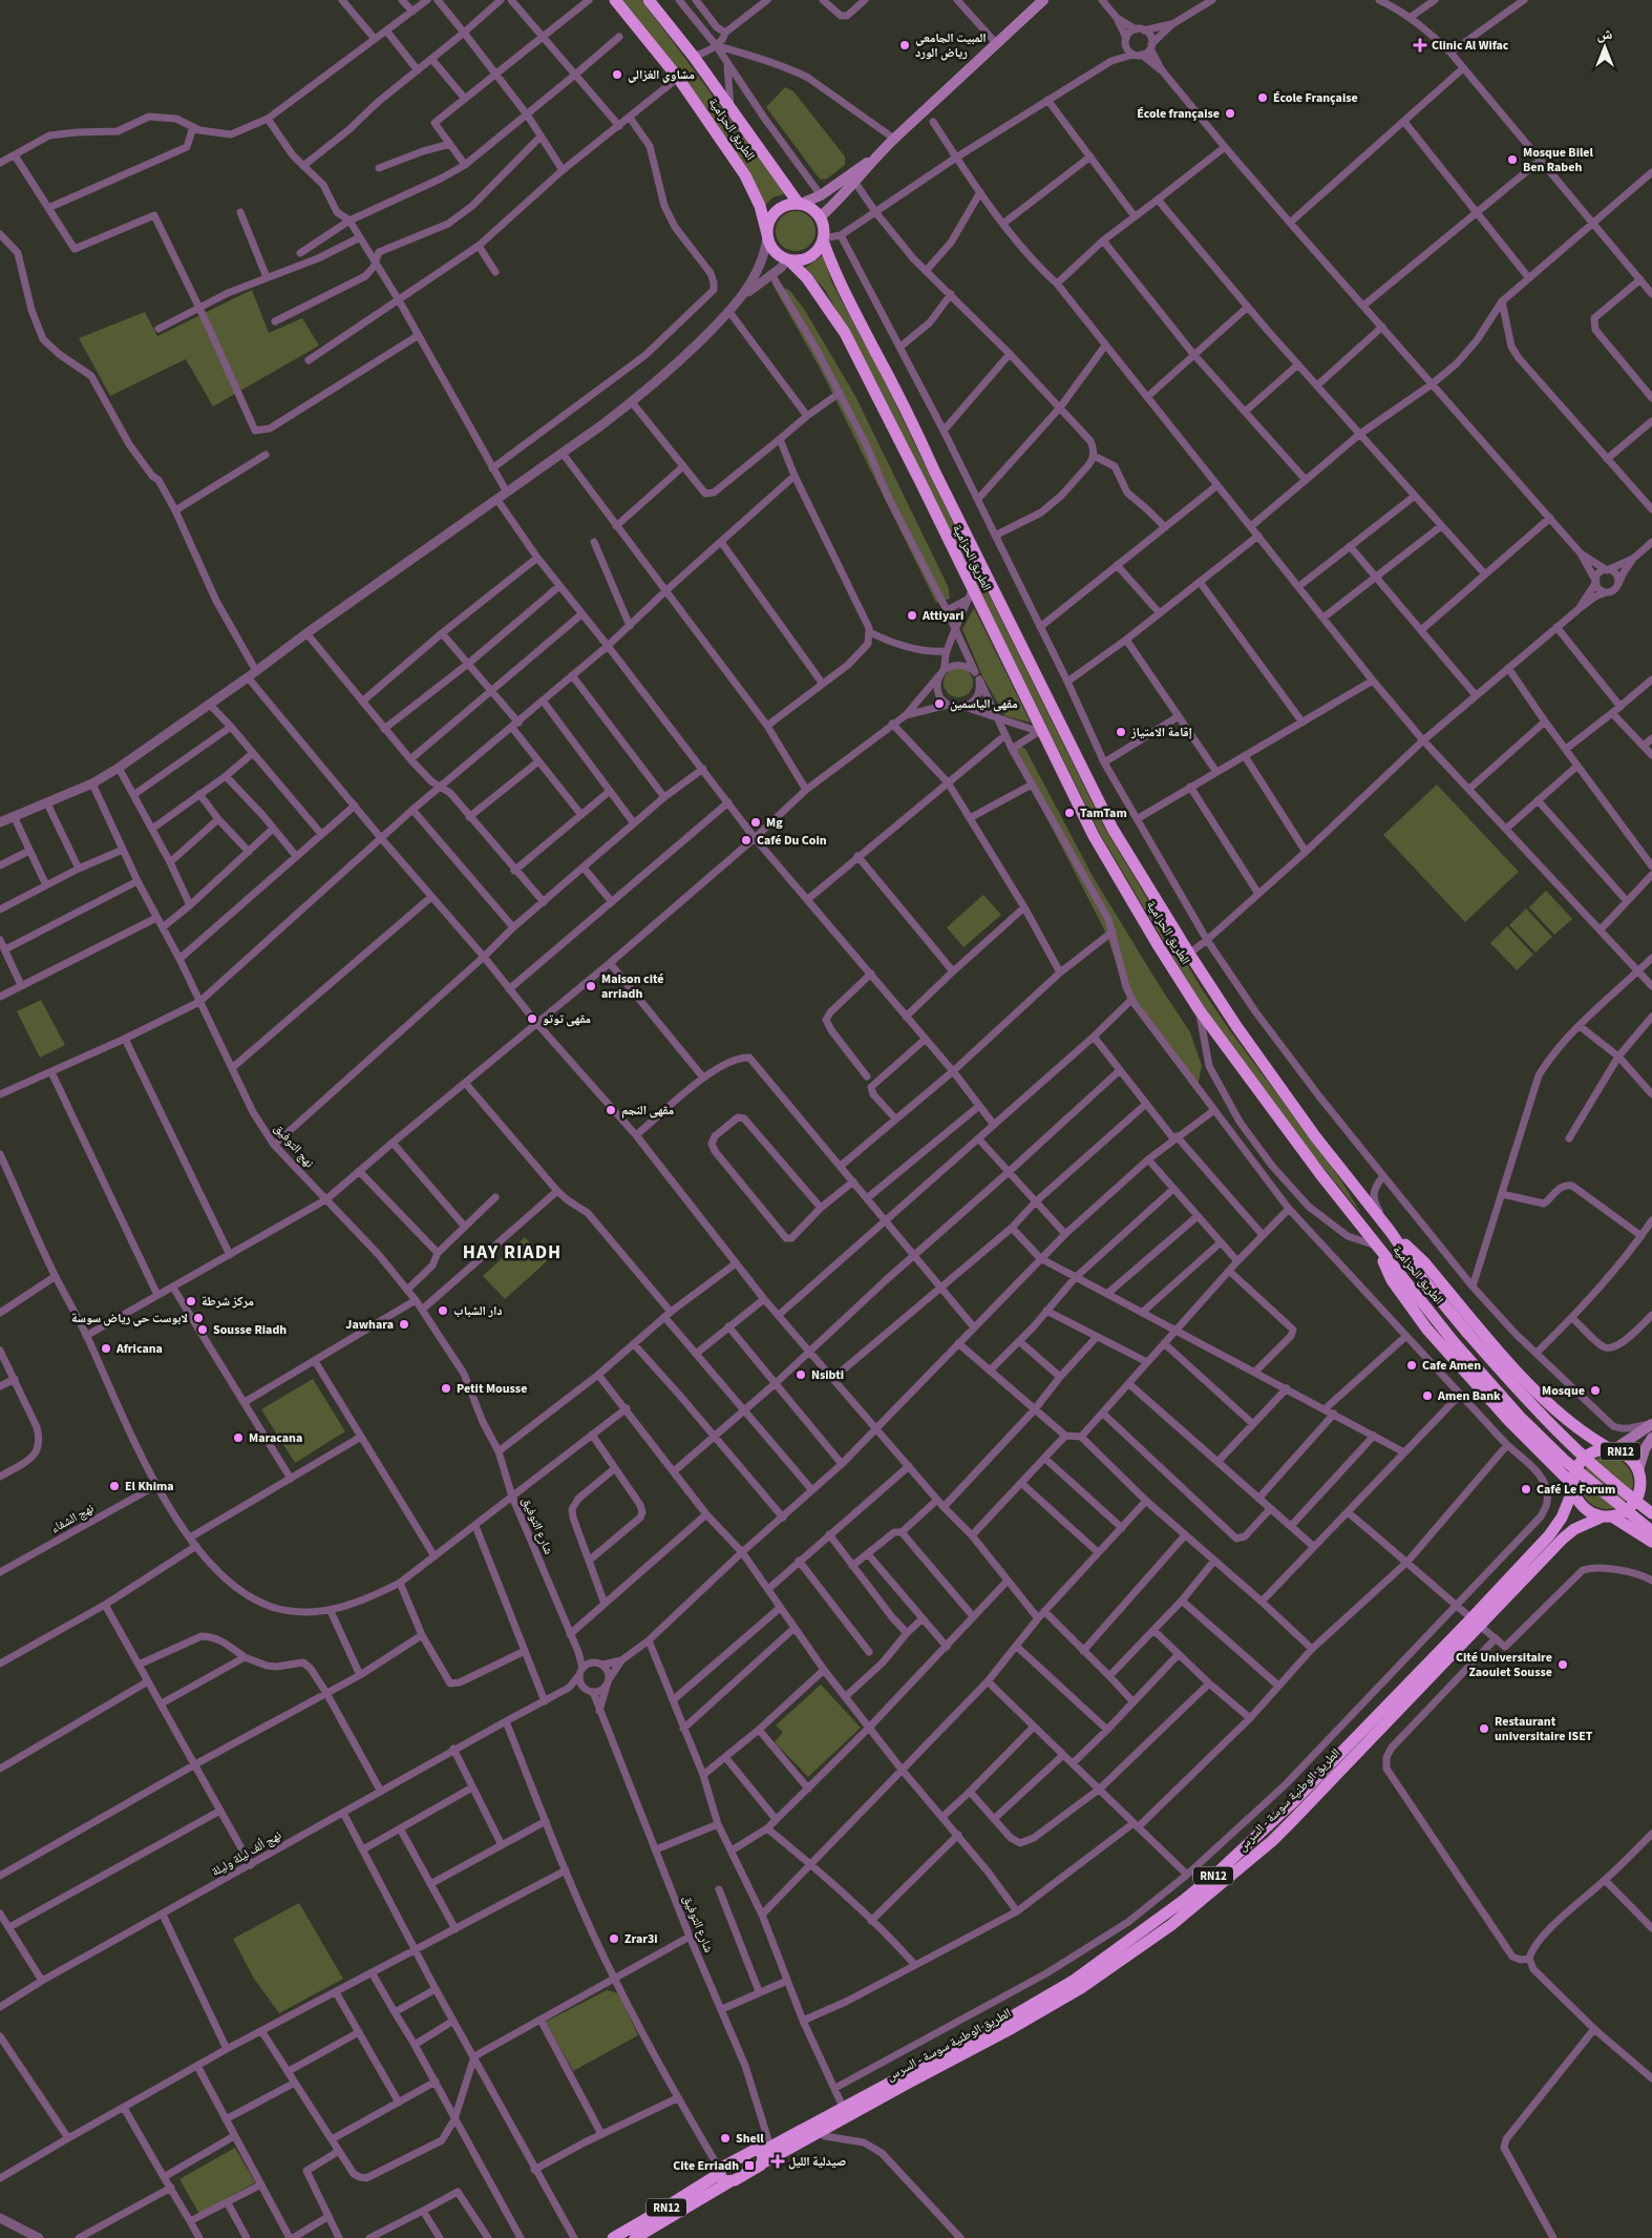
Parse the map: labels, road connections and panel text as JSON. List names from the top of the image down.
{
  "streets": {
    "highway": ["الطريق الحزامية", "RN12", "الطريق الوطنية سوسة - السرس"],
    "street": [
      "نهج التوفيق",
      "نهج الشفاء",
      "شارع التوفيق",
      "نهج ألف ليلة وليلة"
    ]
  },
  "crossings": [
    ["نهج التوفيق", "شارع التوفيق"],
    ["RN12", "شارع التوفيق"],
    ["RN12", "الطريق الوطنية سوسة - السرس"],
    ["شارع التوفيق", "الطريق الوطنية سوسة - السرس"]
  ],
  "districts": ["HAY RIADH"],
  "places": {
    "other": [
      "المبيت الجامعي رياض الورد",
      "مشاوي الغزالي",
      "École Française",
      "École française",
      "Mosque Bilel Ben Rabeh",
      "Attiyari",
      "مقهى الياسمين",
      "إقامة الامتياز",
      "TamTam",
      "Mg",
      "Café Du Coin",
      "Maison cité arriadh",
      "مقهى توتو",
      "مقهى النجم",
      "مركز شرطة",
      "دار الشباب",
      "لابوست حي رياض سوسة",
      "Jawhara",
      "Sousse Riadh",
      "Africana",
      "Cafe Amen",
      "Nsibti",
      "Petit Mousse",
      "Mosque",
      "Amen Bank",
      "Maracana",
      "El Khima",
      "Café Le Forum",
      "Cité Universitaire Zaouiet Sousse",
      "Restaurant universitaire ISET",
      "Zrar3i",
      "Shell"
    ],
    "health": ["Clinic Al Wifac", "صيدلية الليل"],
    "transit": ["Cite Erriadh"]
  },
  "north": "top"
}
